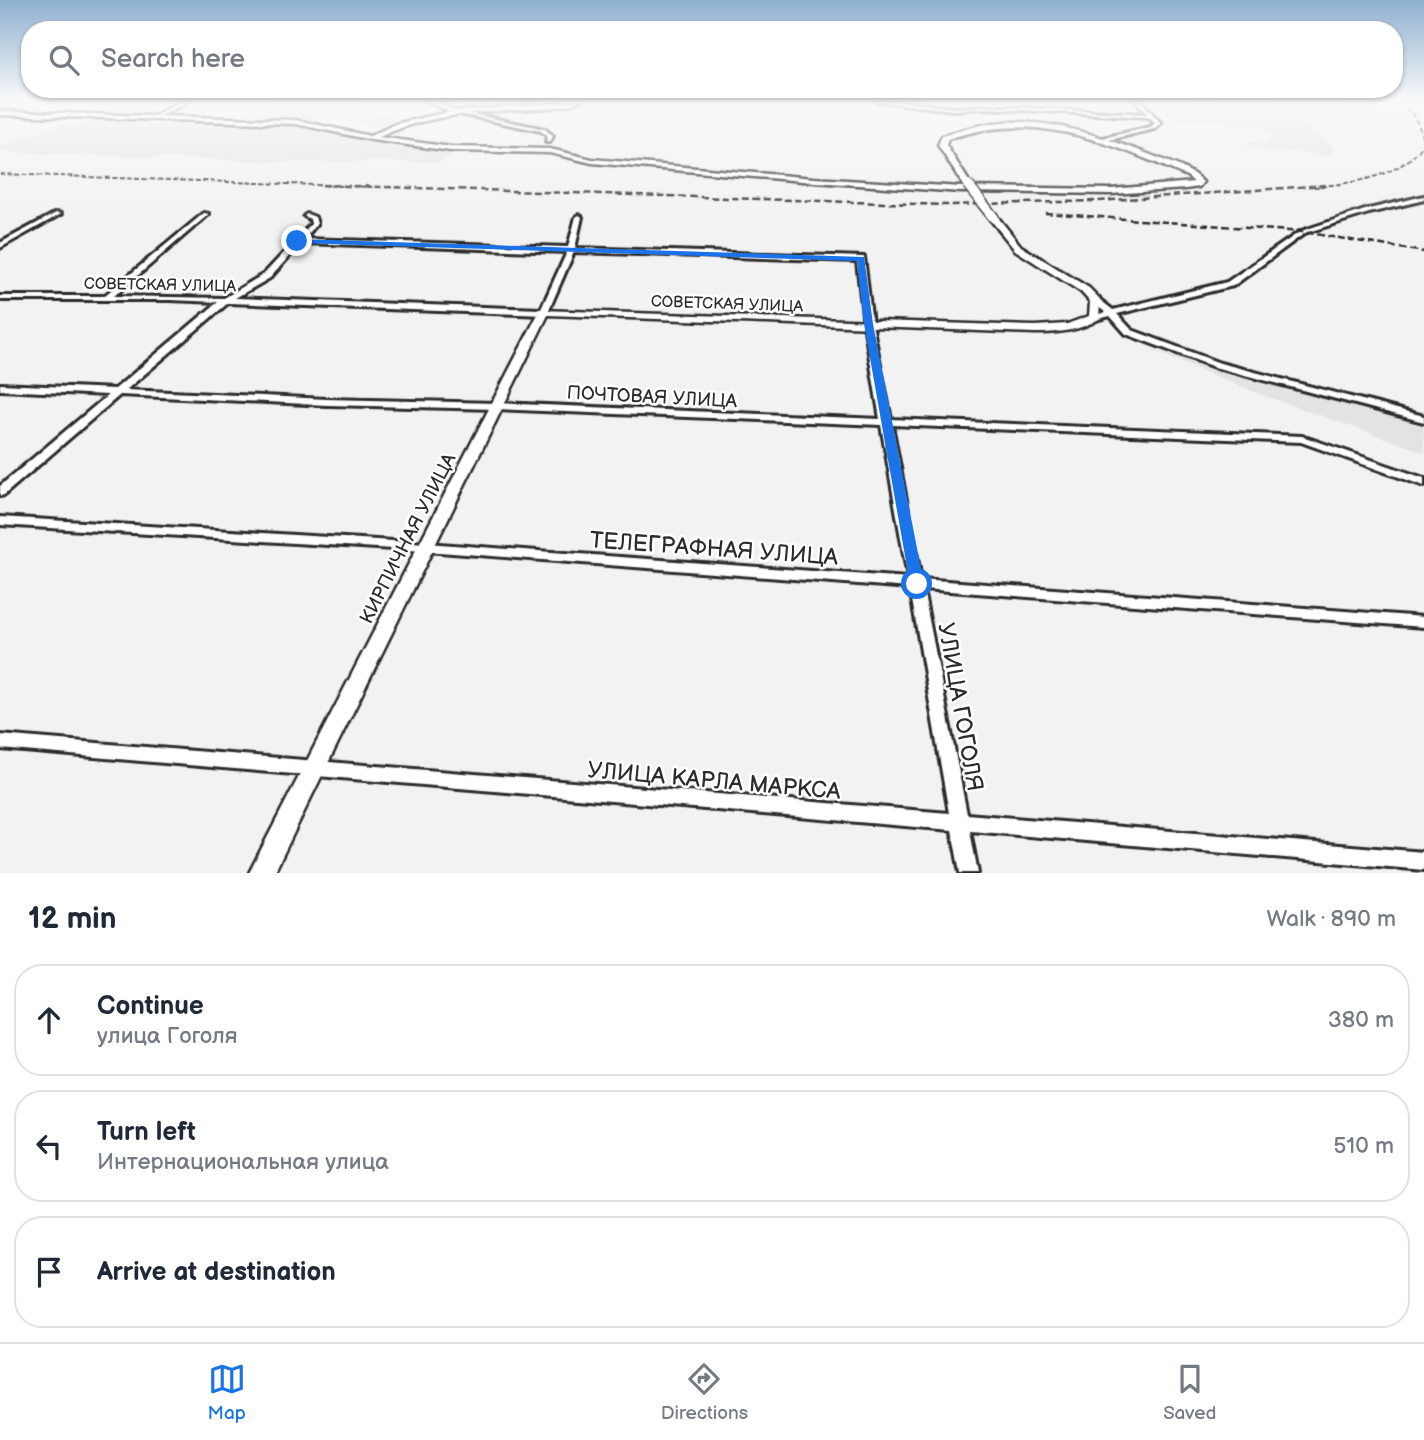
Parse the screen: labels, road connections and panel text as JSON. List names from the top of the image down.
{
  "streets": {
    "street": [
      "СОВЕТСКАЯ УЛИЦА",
      "ПОЧТОВАЯ УЛИЦА",
      "КИРПИЧНАЯ УЛИЦА",
      "ТЕЛЕГРАФНАЯ УЛИЦА",
      "УЛИЦА ГОГОЛЯ",
      "УЛИЦА КАРЛА МАРКСА"
    ]
  },
  "crossings": [
    ["СОВЕТСКАЯ УЛИЦА", "КИРПИЧНАЯ УЛИЦА"],
    ["СОВЕТСКАЯ УЛИЦА", "УЛИЦА ГОГОЛЯ"],
    ["ПОЧТОВАЯ УЛИЦА", "КИРПИЧНАЯ УЛИЦА"],
    ["ПОЧТОВАЯ УЛИЦА", "УЛИЦА ГОГОЛЯ"],
    ["КИРПИЧНАЯ УЛИЦА", "ТЕЛЕГРАФНАЯ УЛИЦА"],
    ["КИРПИЧНАЯ УЛИЦА", "УЛИЦА ГОГОЛЯ"],
    ["КИРПИЧНАЯ УЛИЦА", "УЛИЦА КАРЛА МАРКСА"],
    ["ТЕЛЕГРАФНАЯ УЛИЦА", "УЛИЦА ГОГОЛЯ"],
    ["УЛИЦА ГОГОЛЯ", "УЛИЦА КАРЛА МАРКСА"]
  ],
  "page": {
    "search": "Search here",
    "heading": ["12 min", "Walk · 890 m"],
    "list": [
      ["Continue", "улица Гоголя", "380 m"],
      ["Turn left", "Интернациональная улица", "510 m"],
      "Arrive at destination"
    ],
    "nav": ["Map", "Directions", "Saved"]
  }
}
